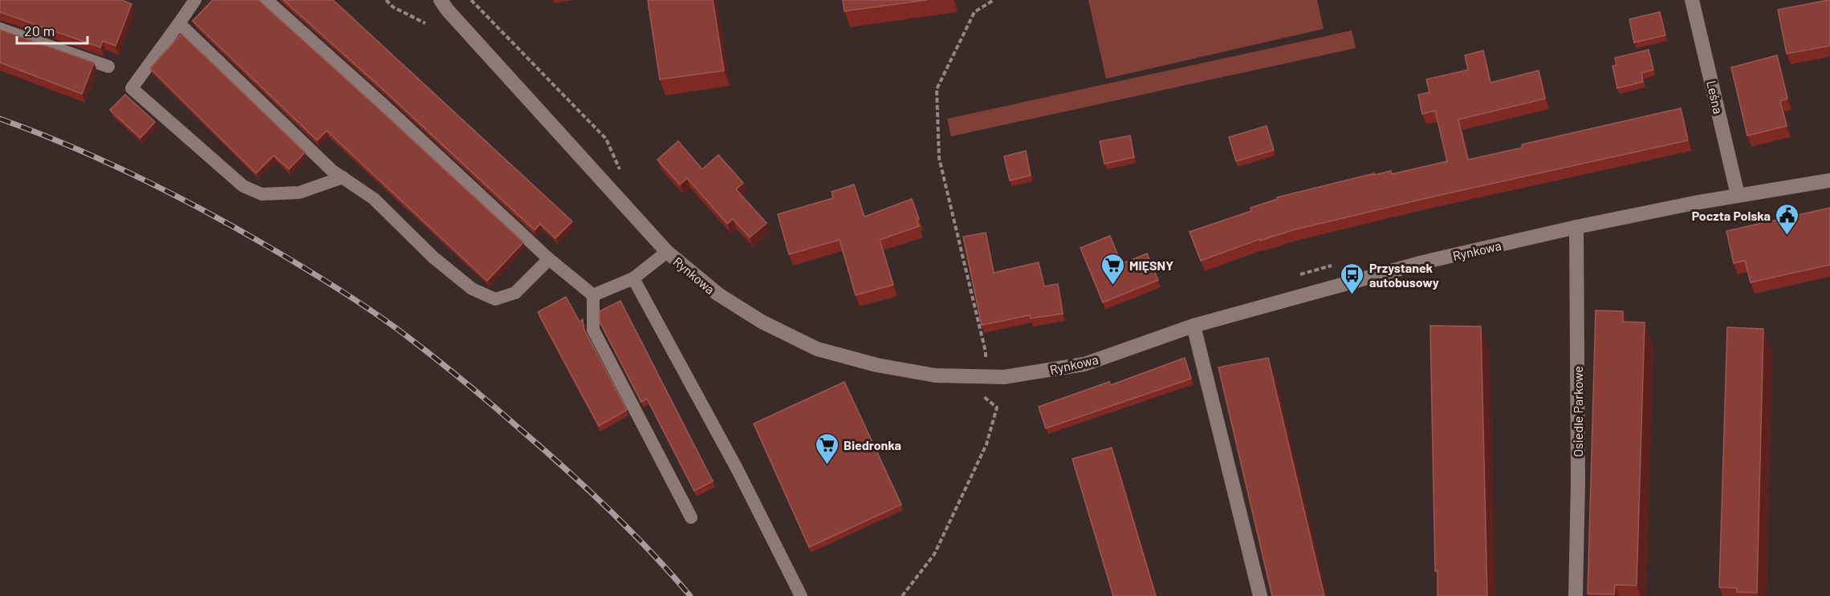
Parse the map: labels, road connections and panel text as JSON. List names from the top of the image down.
{
  "streets": {
    "street": ["Leśna", "Rynkowa", "Osiedle Parkowe"]
  },
  "crossings": [
    ["Leśna", "Rynkowa"],
    ["Rynkowa", "Osiedle Parkowe"]
  ],
  "places": {
    "public building": ["Poczta Polska"],
    "supermarket": ["MIĘSNY", "Biedronka"],
    "bus stop": ["Przystanek autobusowy"]
  },
  "scale_bar": "20 m"
}
